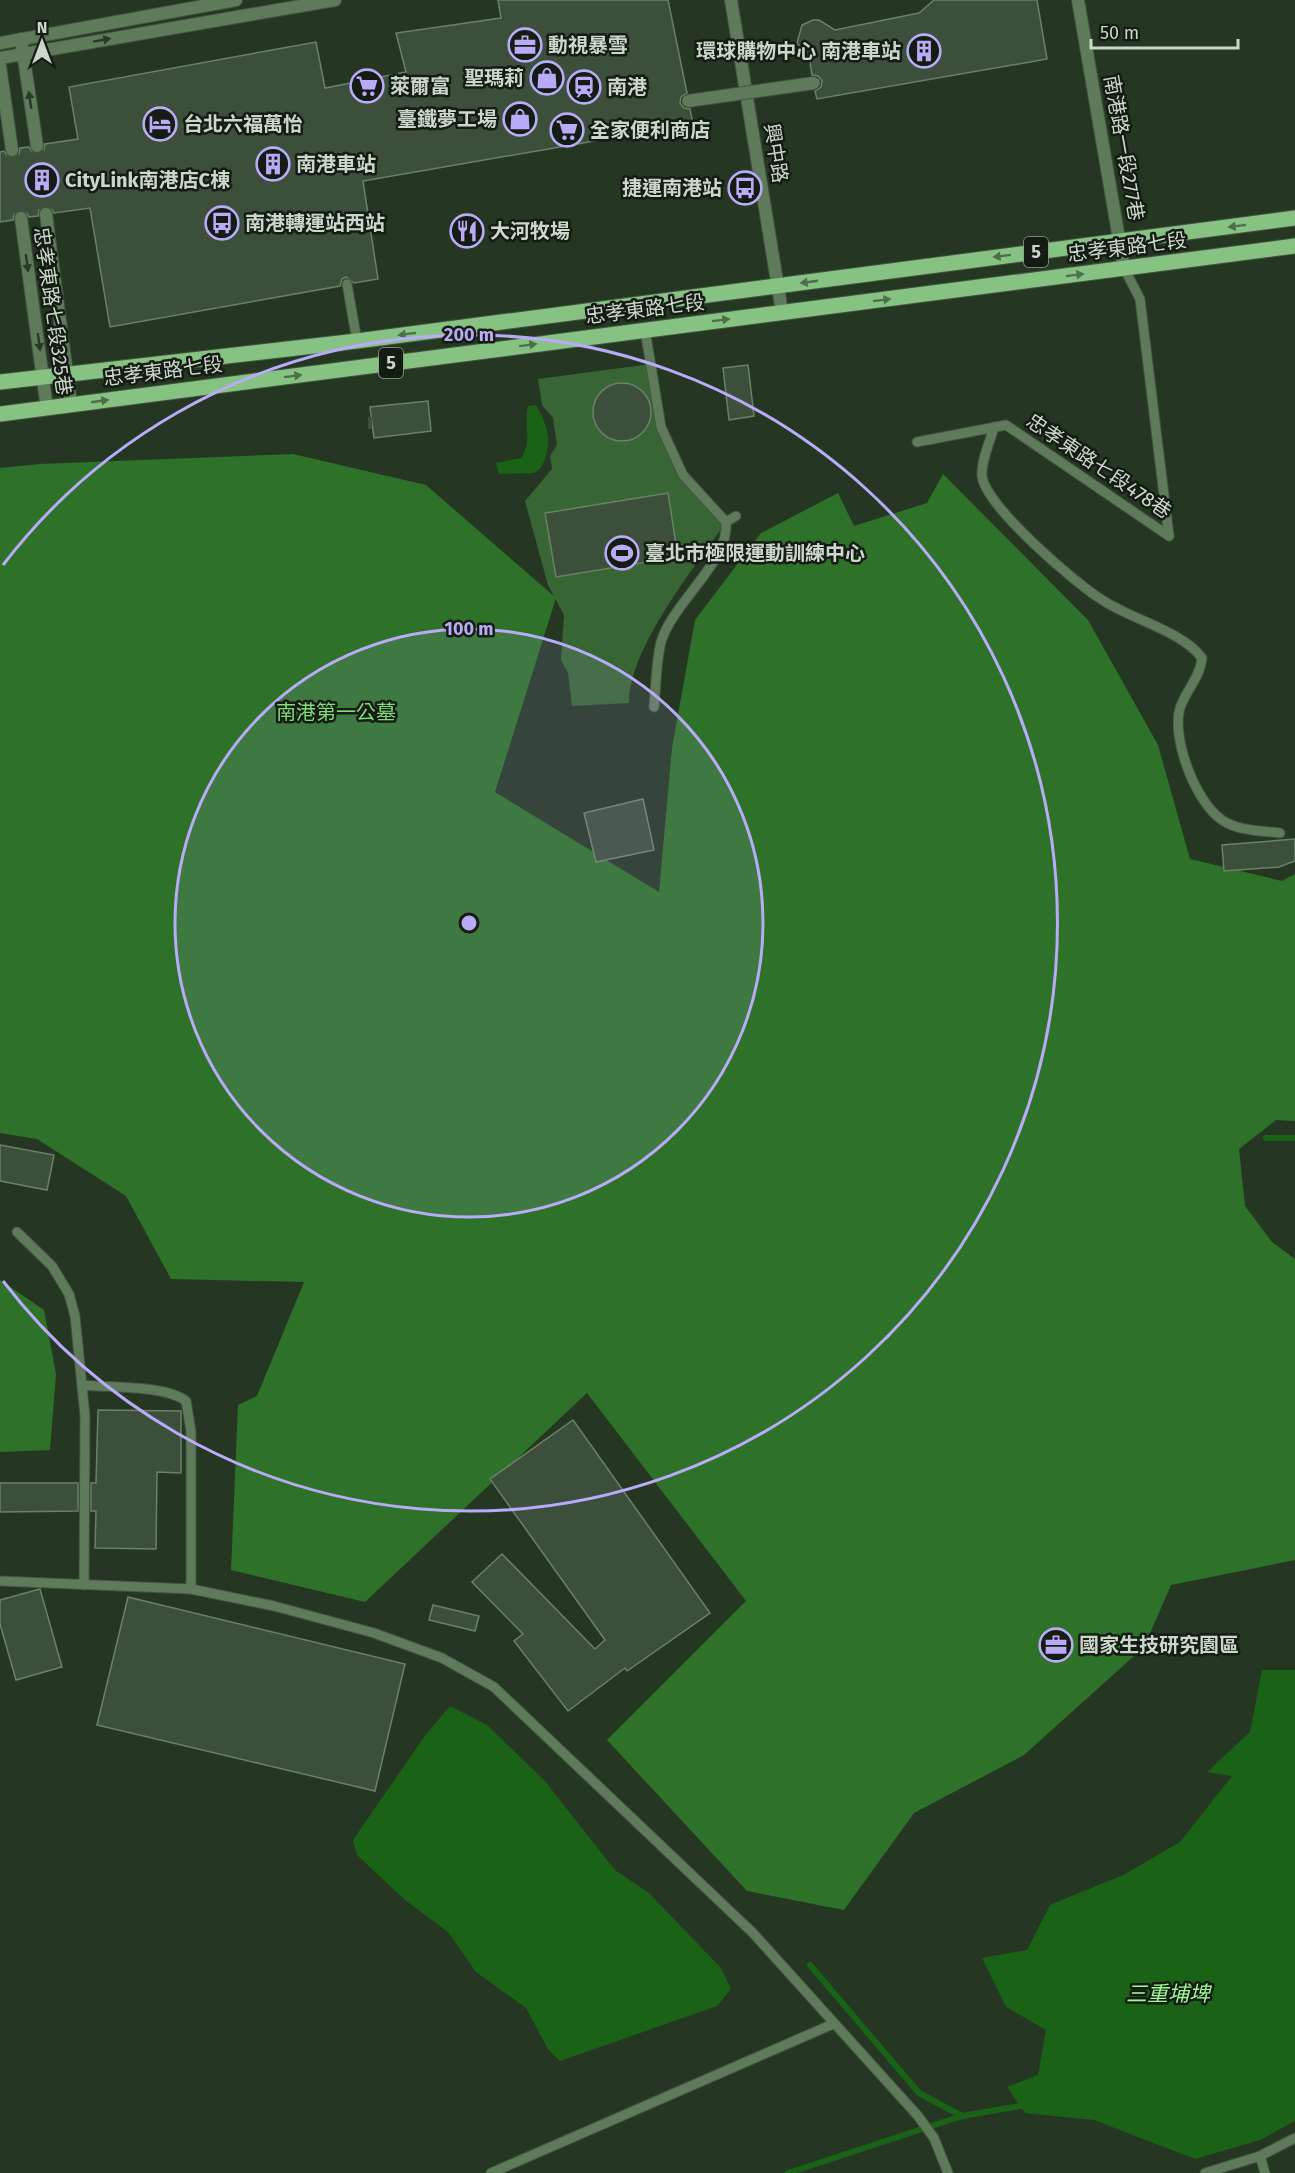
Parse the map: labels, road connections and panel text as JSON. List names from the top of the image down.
{
  "streets": {
    "main road": ["忠孝東路七段", "5"],
    "street": ["南港路一段277巷", "興中路", "忠孝東路七段325巷"],
    "lane": ["忠孝東路七段478巷"]
  },
  "crossings": [
    ["南港路一段277巷", "忠孝東路七段"],
    ["南港路一段277巷", "忠孝東路七段478巷"],
    ["興中路", "忠孝東路七段"],
    ["忠孝東路七段", "忠孝東路七段325巷"],
    ["忠孝東路七段", "忠孝東路七段478巷"]
  ],
  "water": ["三重埔埤"],
  "parks": ["南港第一公墓"],
  "places": {
    "office": ["動視暴雪", "國家生技研究園區"],
    "building": ["環球購物中心 南港車站", "南港車站", "CityLink南港店C棟"],
    "shop": ["聖瑪莉", "臺鐵夢工場"],
    "supermarket": ["萊爾富", "全家便利商店"],
    "station": ["南港"],
    "hotel": ["台北六福萬怡"],
    "bus stop": ["捷運南港站", "南港轉運站西站"],
    "restaurant": ["大河牧場"],
    "sports": ["臺北市極限運動訓練中心"]
  },
  "scale_bar": "50 m",
  "north": "top",
  "rings": ["200 m", "100 m"]
}
